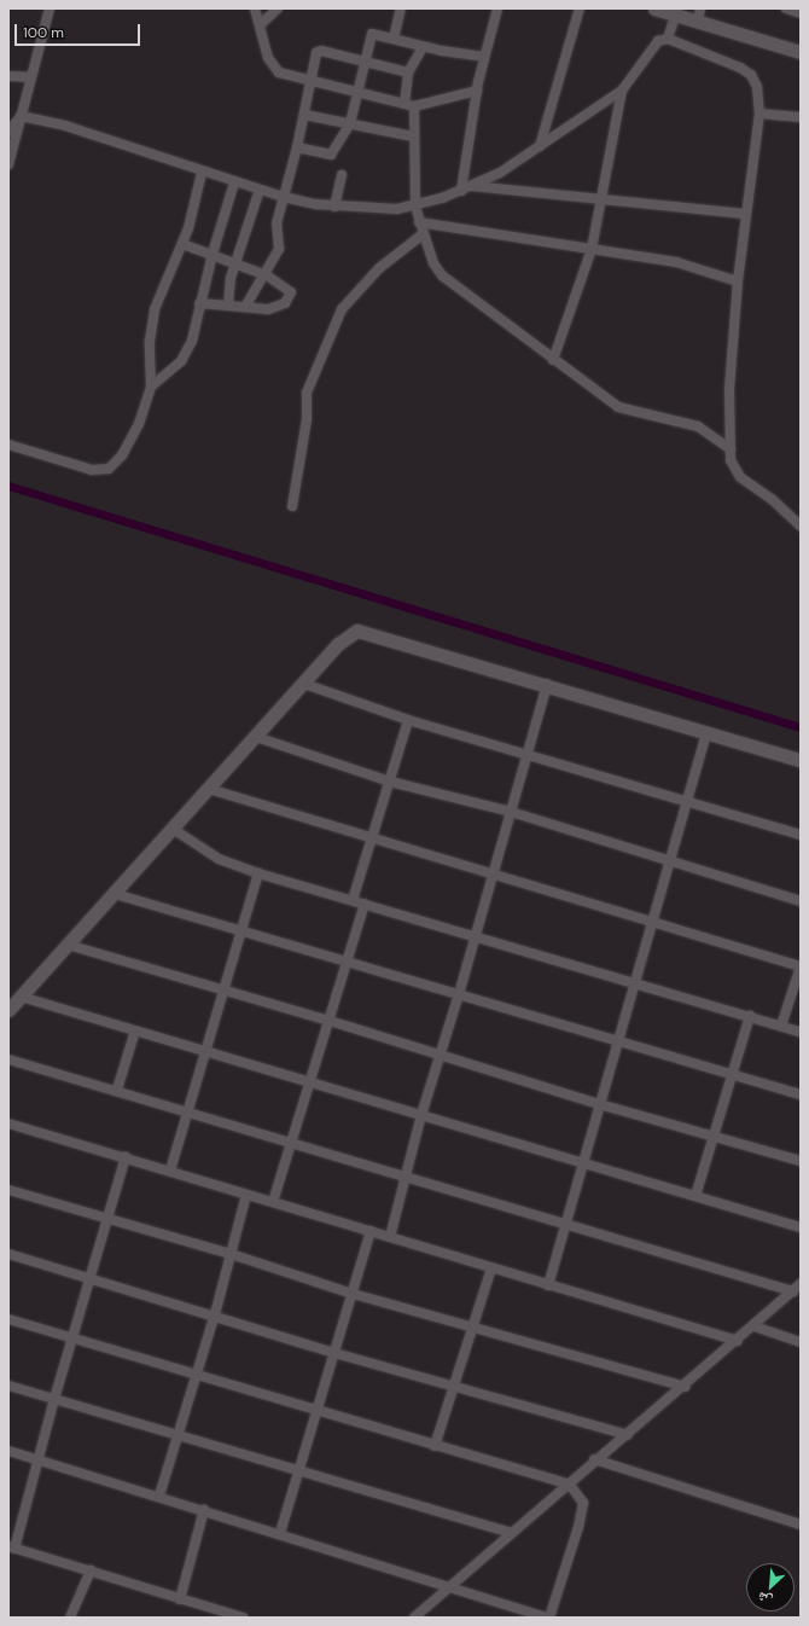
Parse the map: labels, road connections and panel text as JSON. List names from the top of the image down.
{
  "scale_bar": "100 m",
  "north": "bottom left"
}
